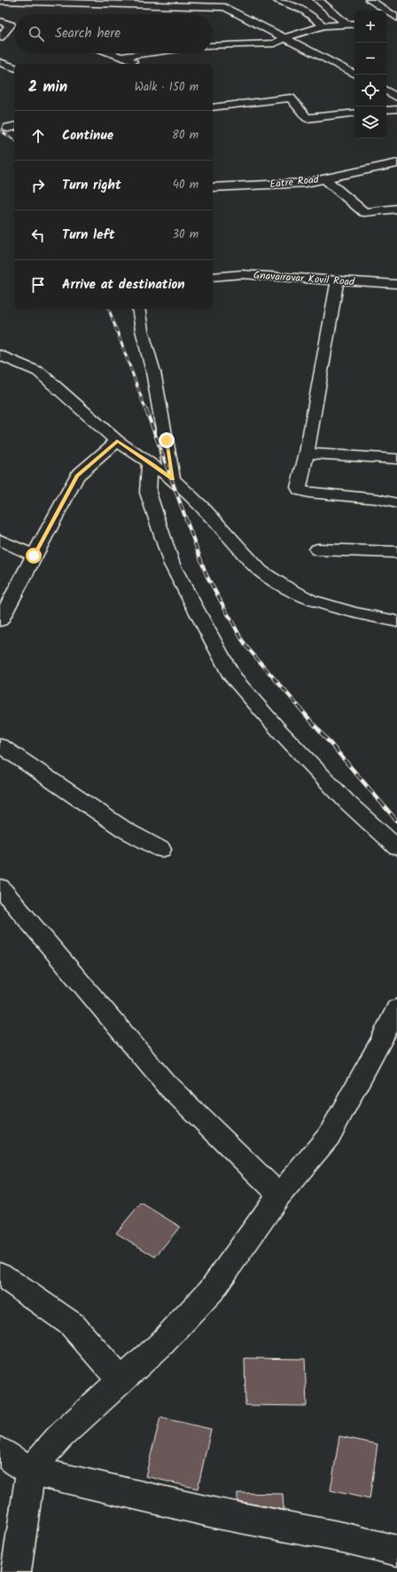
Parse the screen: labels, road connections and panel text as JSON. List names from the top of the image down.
{
  "streets": {
    "street": ["Eatre Road", "Gnavairavar Kovil Road"]
  },
  "page": {
    "map_buttons": ["+", "−"],
    "search": "Search here",
    "heading": ["2 min", "Walk · 150 m"],
    "list": [
      ["Continue", "80 m"],
      ["Turn right", "40 m"],
      ["Turn left", "30 m"],
      "Arrive at destination"
    ]
  }
}
